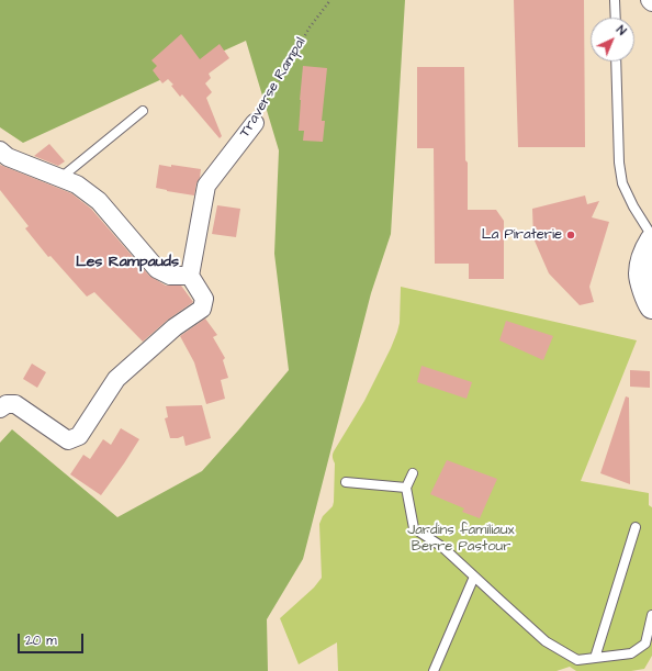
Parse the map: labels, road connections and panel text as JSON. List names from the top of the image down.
{
  "streets": {
    "street": ["Traverse Rampal"]
  },
  "districts": ["Les Rampauds"],
  "parks": ["Jardins familiaux Berre Pastour"],
  "places": ["La Piraterie"],
  "scale_bar": "20 m",
  "north": "top right"
}
